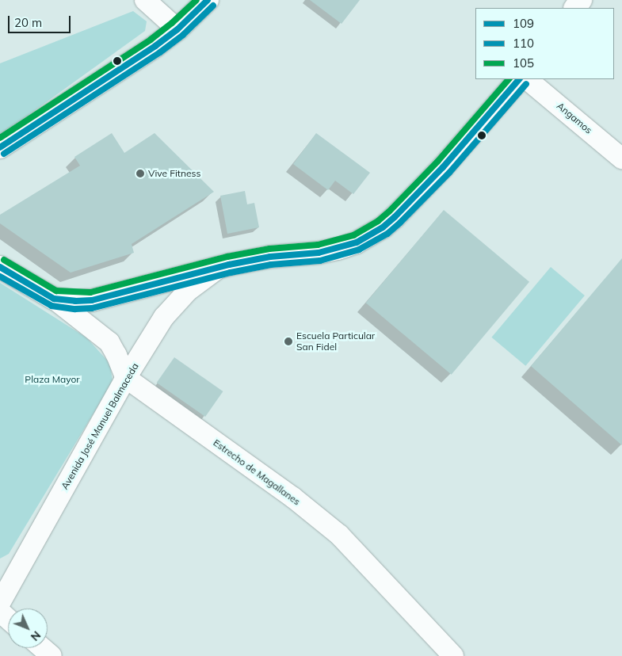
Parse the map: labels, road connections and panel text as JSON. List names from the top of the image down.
{
  "streets": {
    "main road": ["Avenida José Manuel Balmaceda"],
    "street": ["Angamos", "Estrecho de Magallanes"]
  },
  "crossings": [
    ["Avenida José Manuel Balmaceda", "Estrecho de Magallanes"]
  ],
  "parks": ["Plaza Mayor"],
  "places": ["Vive Fitness", "Escuela Particular San Fidel"],
  "lines": ["transit line 109", "transit line 105", "transit line 110"],
  "legend": ["109", "110", "105"],
  "scale_bar": "20 m",
  "north": "bottom right"
}
